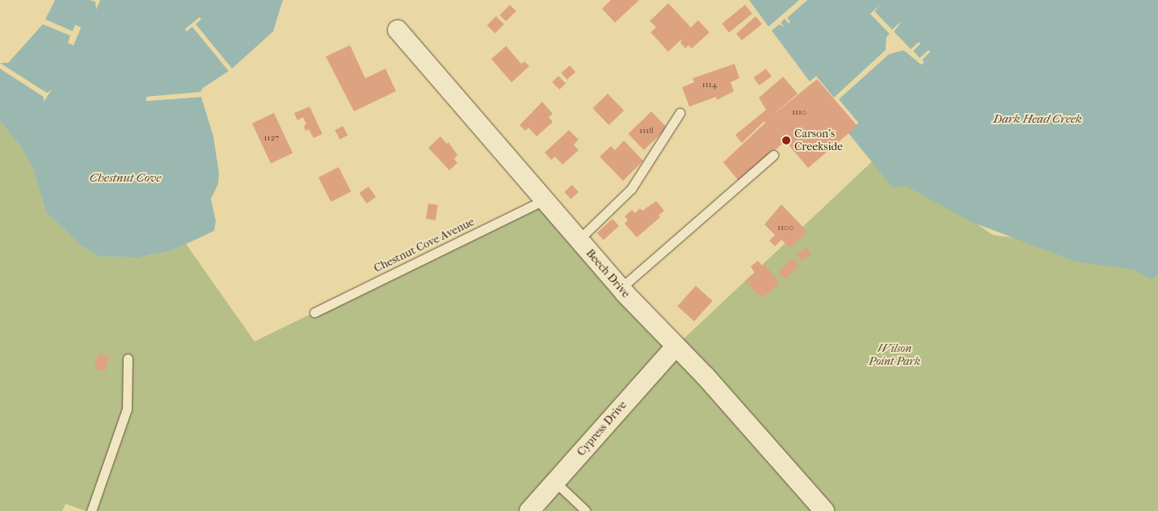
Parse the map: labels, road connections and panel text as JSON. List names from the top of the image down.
{
  "streets": {
    "street": ["Beech Drive", "Cypress Drive"],
    "lane": ["Chestnut Cove Avenue"]
  },
  "crossings": [
    ["Chestnut Cove Avenue", "Beech Drive"],
    ["Beech Drive", "Cypress Drive"]
  ],
  "water": ["Dark Head Creek", "Chestnut Cove"],
  "parks": ["Wilson Point Park"],
  "places": ["Carson's Creekside"],
  "house_numbers": [
    "1114",
    "1110",
    "1118",
    "1127",
    "1100"
  ]
}
